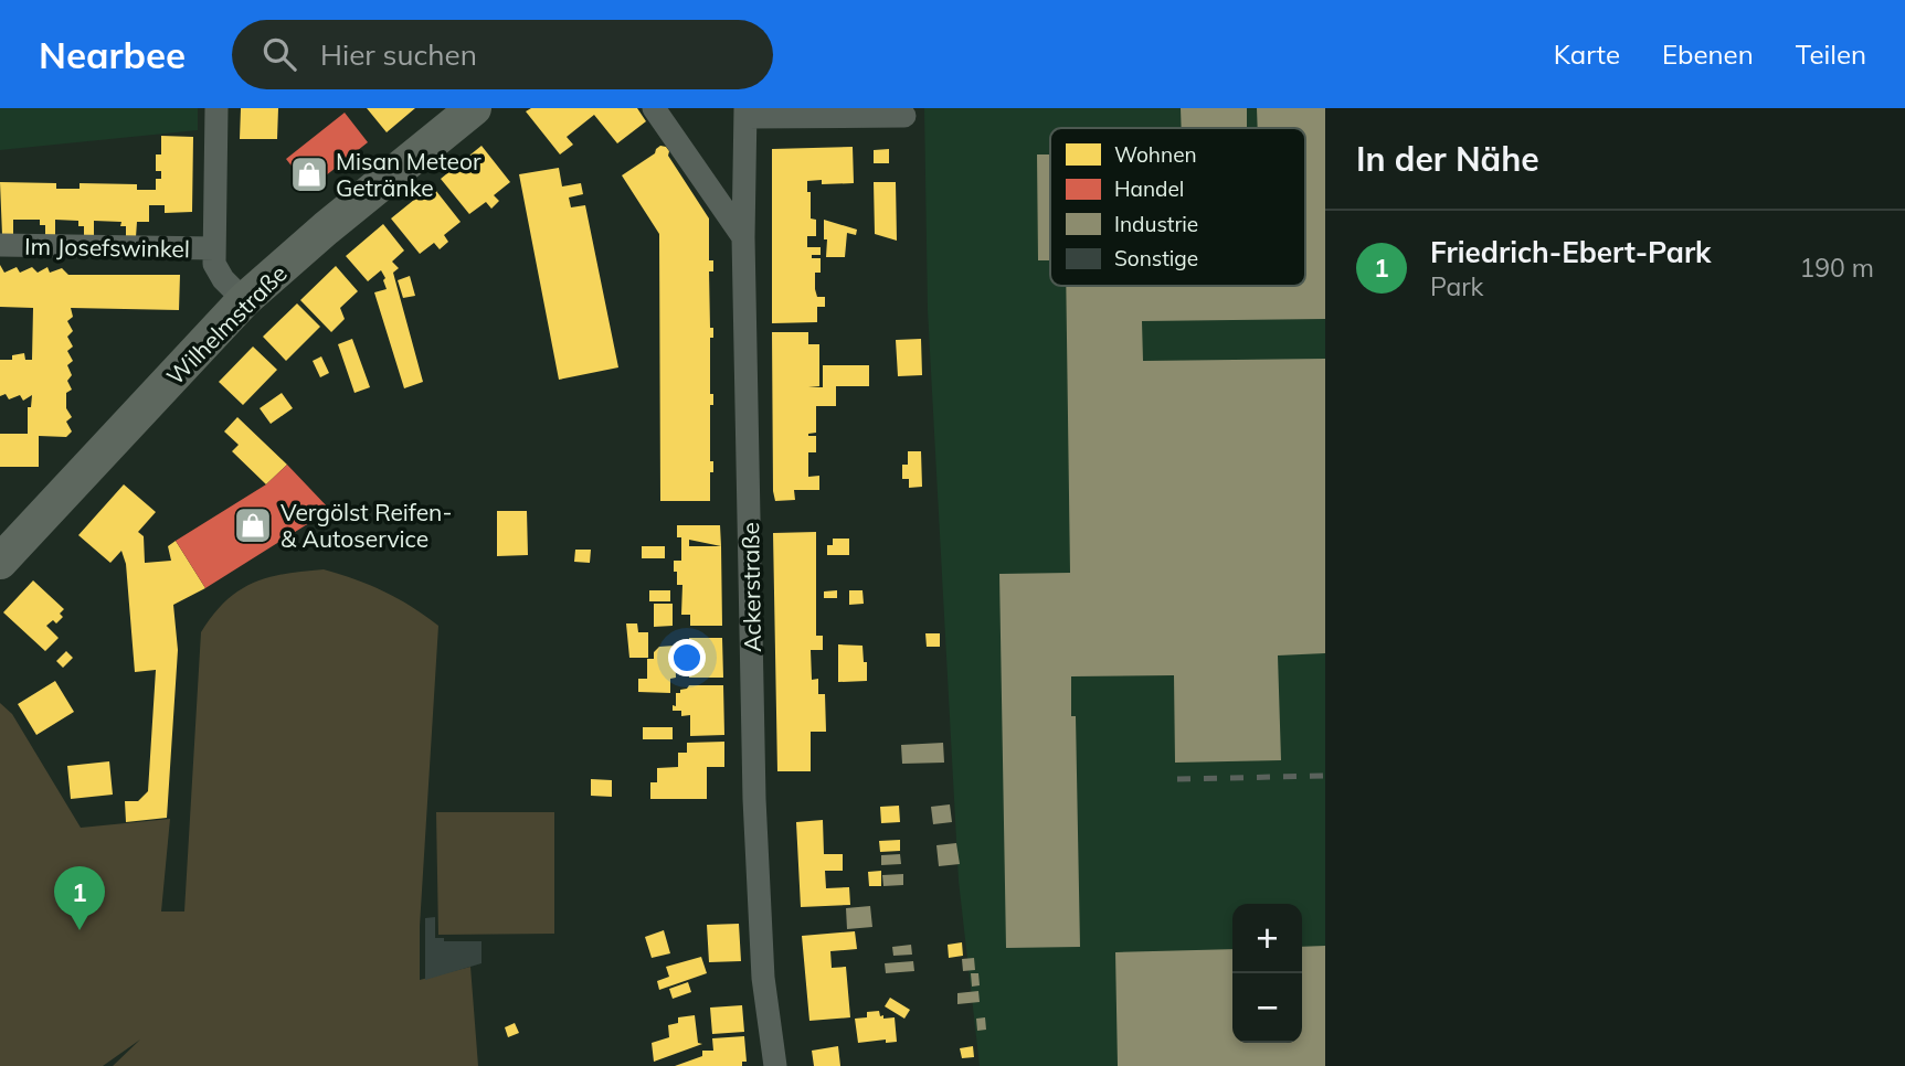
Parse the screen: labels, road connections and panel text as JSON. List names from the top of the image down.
{
  "streets": {
    "main road": ["Wilhelmstraße"],
    "street": ["Im Josefswinkel", "Ackerstraße"]
  },
  "places": {
    "shop": ["Misan Meteor Getränke", "Vergölst Reifen- & Autoservice"]
  },
  "legend": [
    "Wohnen",
    "Handel",
    "Industrie",
    "Sonstige"
  ],
  "page": {
    "header": "Nearbee",
    "search": "Hier suchen",
    "nav": ["Karte", "Ebenen", "Teilen"],
    "heading": "In der Nähe",
    "list": [
      {
        "mark": "1",
        "name": "Friedrich-Ebert-Park",
        "note": "Park",
        "value": "190 m"
      }
    ],
    "pins": "1",
    "map_buttons": ["+", "−"]
  }
}
